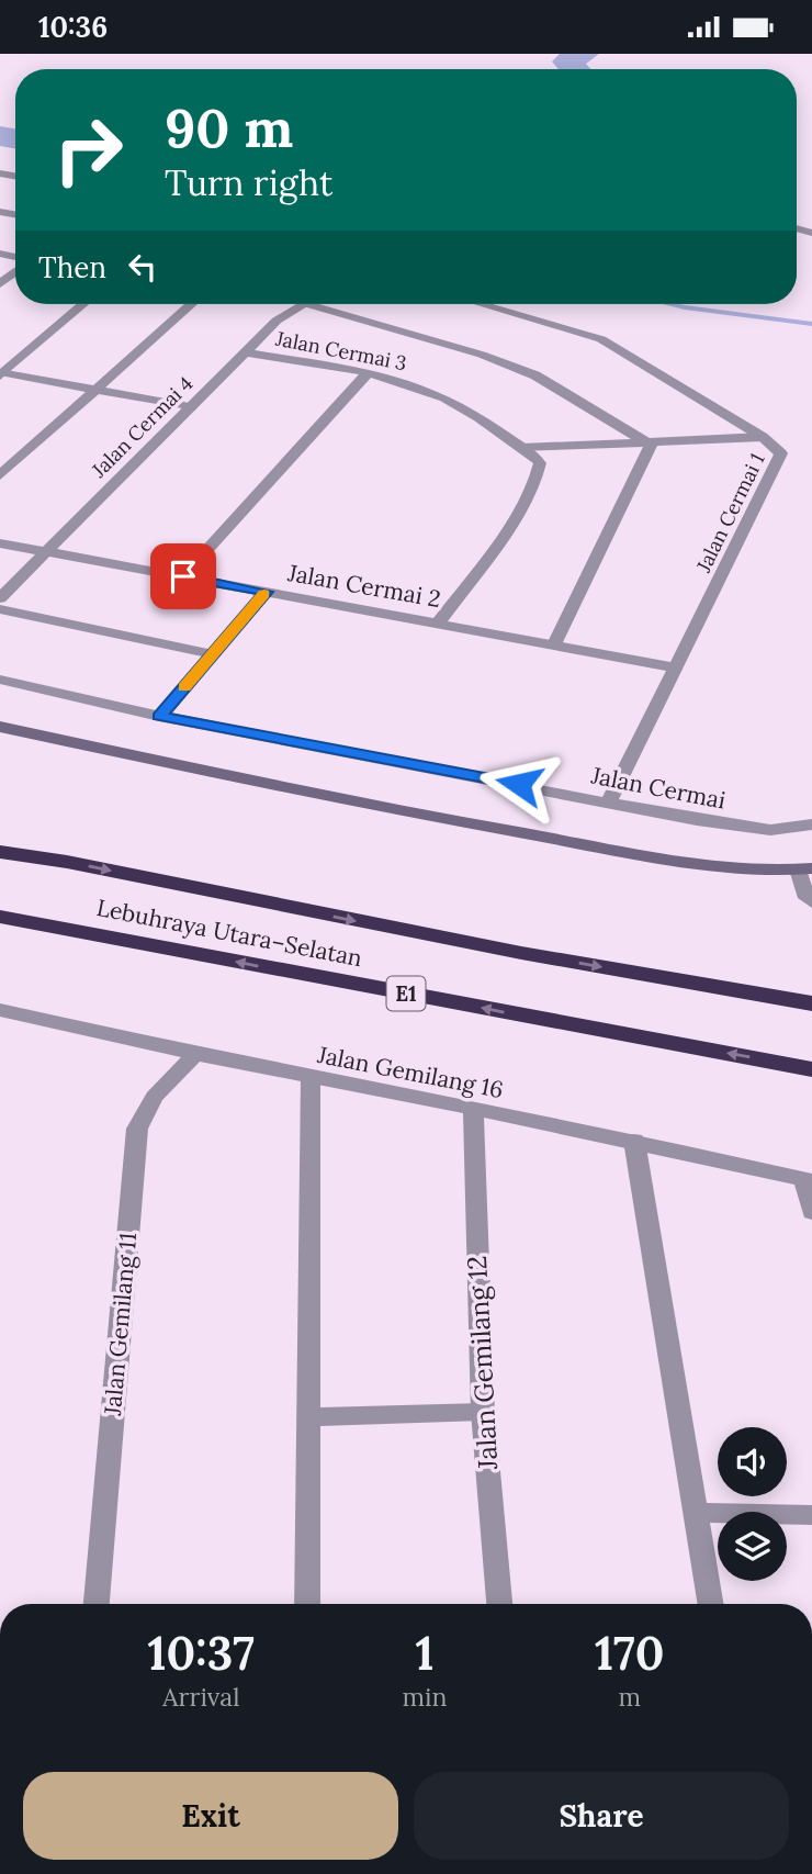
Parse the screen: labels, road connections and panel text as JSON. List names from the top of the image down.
{
  "streets": {
    "highway": ["Lebuhraya Utara–Selatan", "E1"],
    "street": [
      "Jalan Cermai 3",
      "Jalan Cermai 4",
      "Jalan Cermai 1",
      "Jalan Cermai 2",
      "Jalan Cermai",
      "Jalan Gemilang 16",
      "Jalan Gemilang 11",
      "Jalan Gemilang 12"
    ]
  },
  "crossings": [
    ["Jalan Cermai 3", "Jalan Cermai 4"],
    ["Jalan Cermai 3", "Jalan Cermai 2"],
    ["Jalan Cermai 4", "Jalan Cermai 2"],
    ["Jalan Cermai 1", "Jalan Cermai 2"],
    ["Jalan Cermai 1", "Jalan Cermai"],
    ["Jalan Gemilang 16", "Jalan Gemilang 11"],
    ["Jalan Gemilang 16", "Jalan Gemilang 12"]
  ],
  "page": {
    "status": "10:36",
    "turn": ["90 m", "Turn right"],
    "then": "Then",
    "eta": [
      "10:37",
      "Arrival",
      "1",
      "min",
      "170",
      "m"
    ],
    "buttons": ["Exit", "Share"]
  }
}
